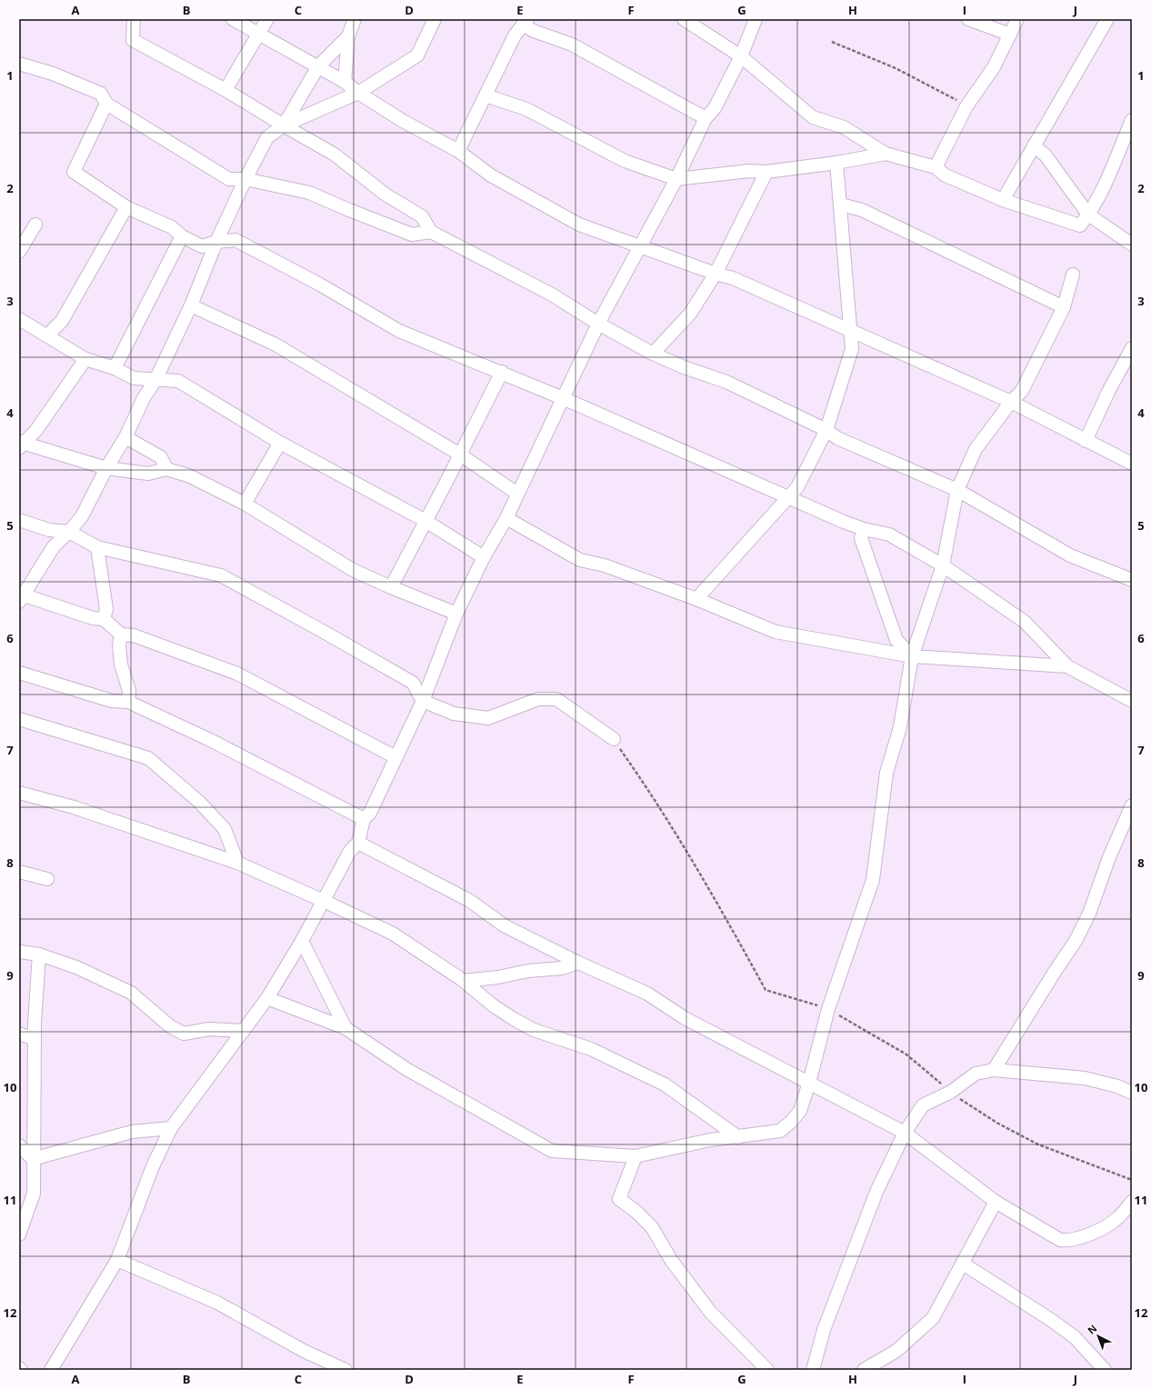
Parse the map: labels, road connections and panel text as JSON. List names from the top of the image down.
{
  "north": "top left",
  "grid": {
    "columns": [
      "A",
      "B",
      "C",
      "D",
      "E",
      "F",
      "G",
      "H",
      "I",
      "J"
    ],
    "rows": [
      "1",
      "2",
      "3",
      "4",
      "5",
      "6",
      "7",
      "8",
      "9",
      "10",
      "11",
      "12"
    ]
  }
}
